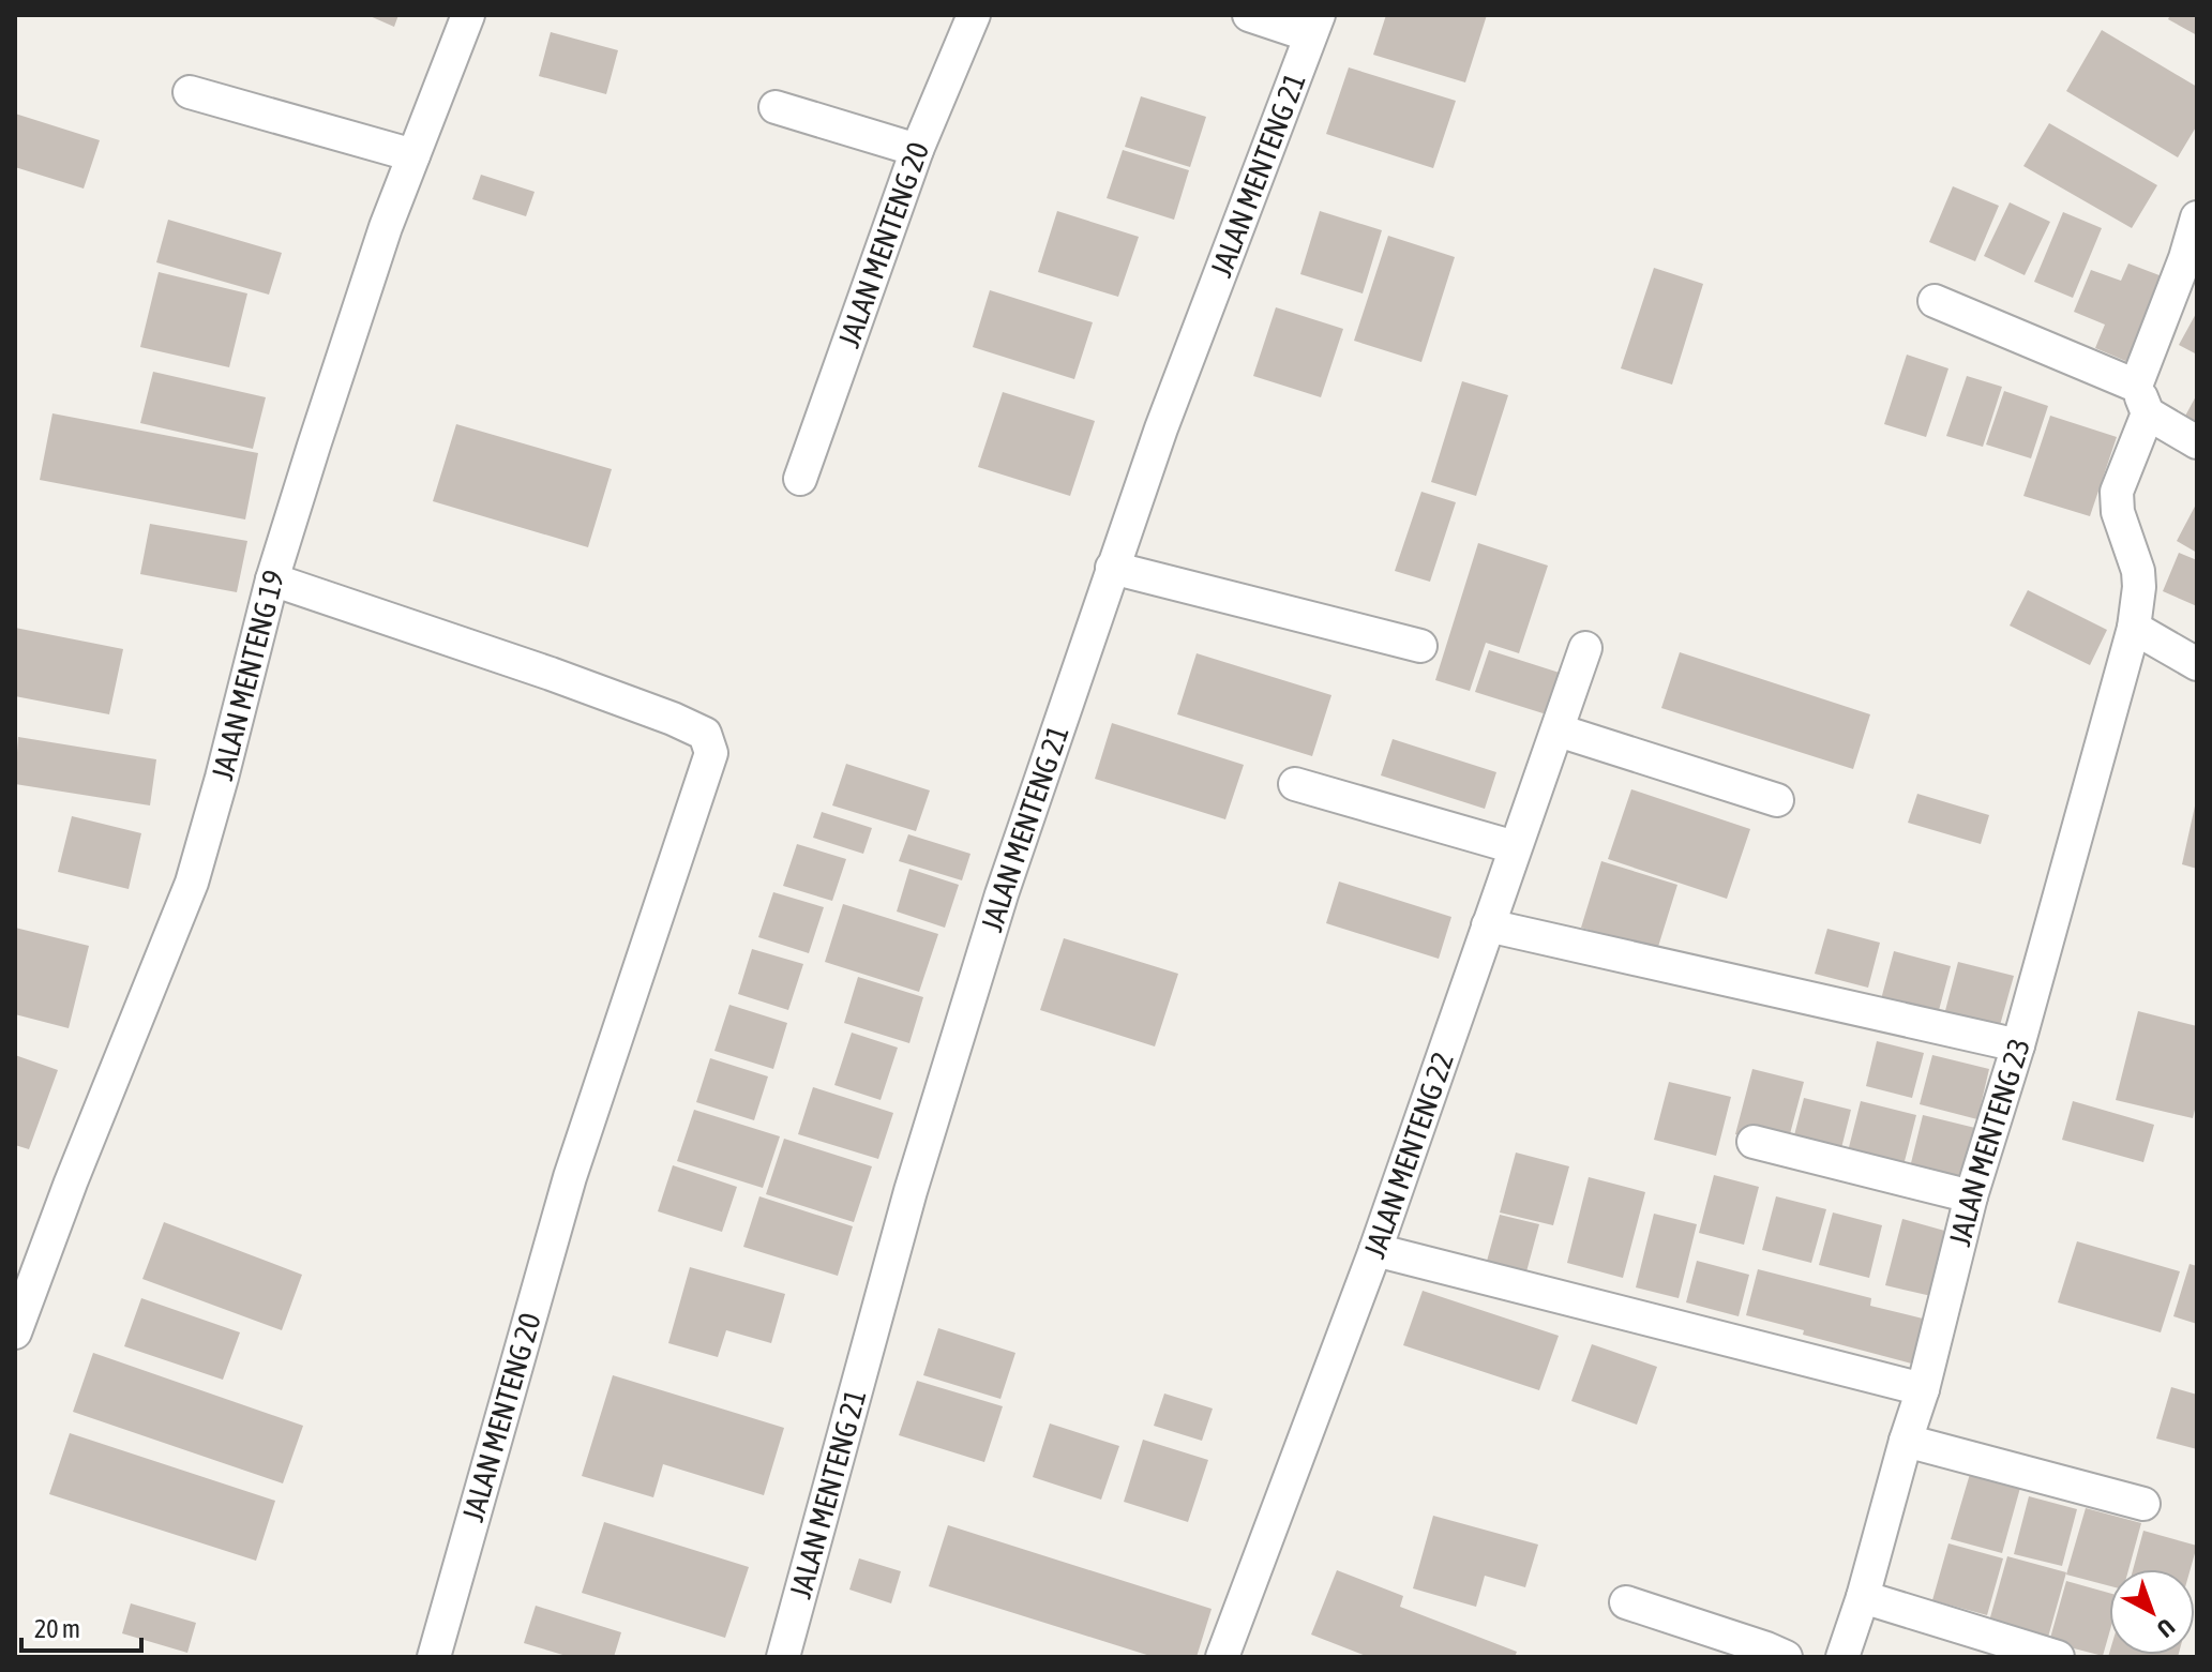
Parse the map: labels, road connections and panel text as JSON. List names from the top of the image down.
{
  "streets": {
    "street": [
      "JALAN MENTENG 21",
      "JALAN MENTENG 20",
      "JALAN MENTENG 19",
      "JALAN MENTENG 23",
      "JALAN MENTENG 22"
    ]
  },
  "crossings": [
    ["JALAN MENTENG 20", "JALAN MENTENG 19"]
  ],
  "scale_bar": "20 m",
  "north": "bottom right"
}
